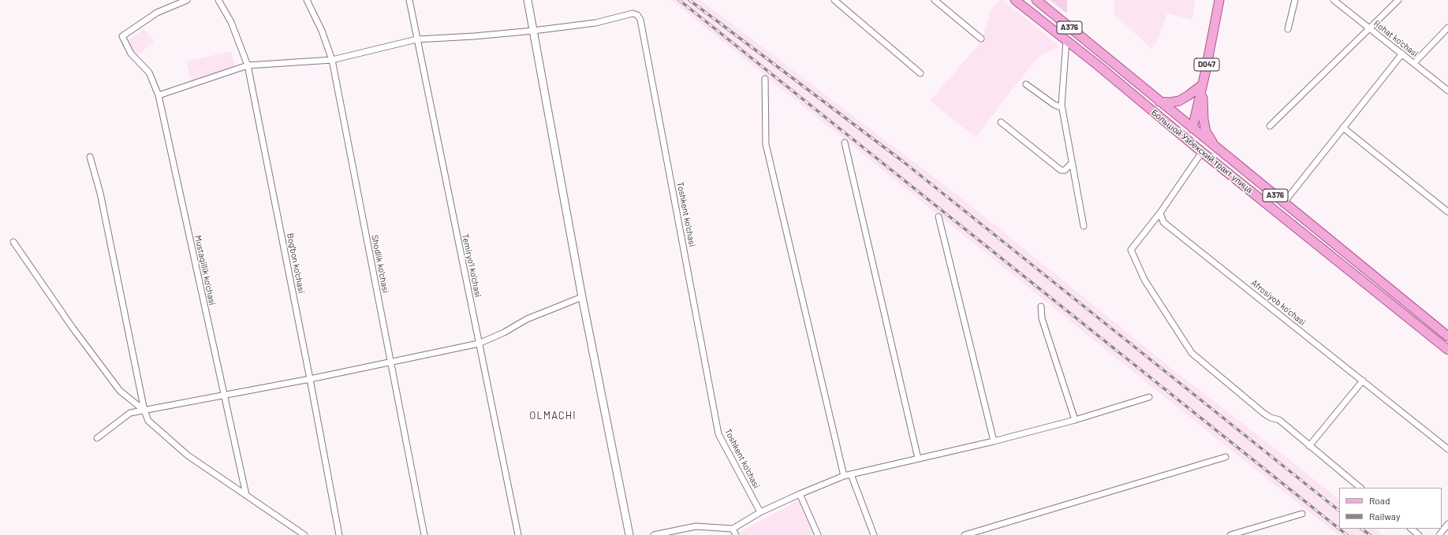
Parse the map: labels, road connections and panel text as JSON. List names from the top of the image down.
{
  "streets": {
    "main road": ["A376", "D047", "Большой Узбекский тракт улица"],
    "street": [
      "Rohat ko'chasi",
      "Toshkent ko'chasi",
      "Bog'bon ko'chasi",
      "Shodlik ko'chasi",
      "Temiryo'l ko'chasi",
      "Mustaqillik ko'chasi",
      "Afrosiyob ko'chasi"
    ]
  },
  "crossings": [
    ["D047", "Большой Узбекский тракт улица"],
    ["Toshkent ko'chasi", "Bog'bon ko'chasi"],
    ["Toshkent ko'chasi", "Shodlik ko'chasi"],
    ["Toshkent ko'chasi", "Temiryo'l ko'chasi"],
    ["Toshkent ko'chasi", "Mustaqillik ko'chasi"]
  ],
  "districts": ["OLMACHI"],
  "legend": ["Road", "Railway"]
}
